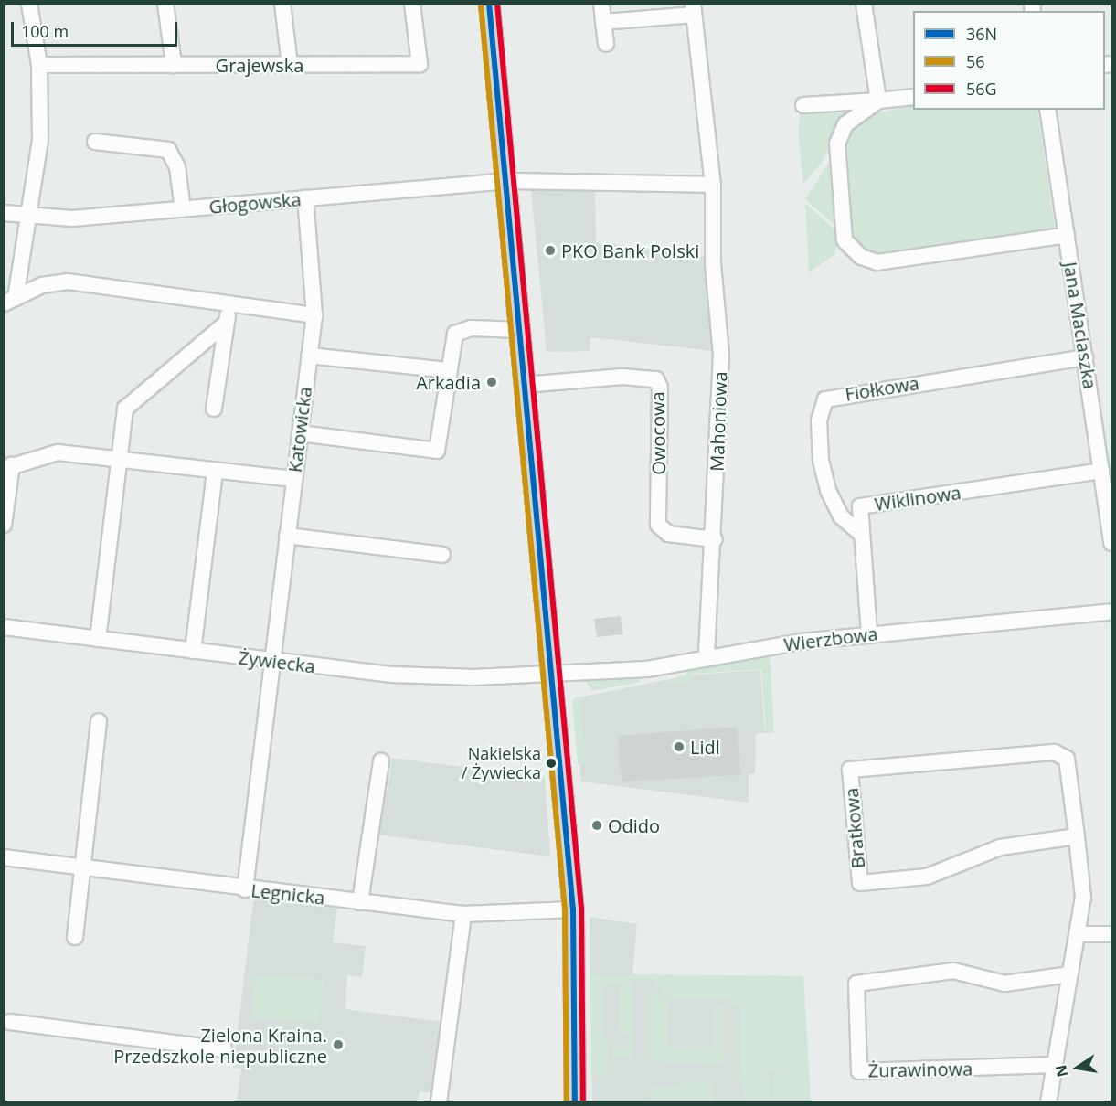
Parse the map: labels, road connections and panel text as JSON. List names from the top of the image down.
{
  "streets": {
    "street": [
      "Grajewska",
      "Głogowska",
      "Jana Maciaszka",
      "Fiołkowa",
      "Mahoniowa",
      "Katowicka",
      "Owocowa",
      "Wiklinowa",
      "Wierzbowa",
      "Żywiecka",
      "Bratkowa",
      "Legnicka",
      "Żurawinowa"
    ]
  },
  "crossings": [
    ["Głogowska", "Mahoniowa"],
    ["Głogowska", "Katowicka"],
    ["Jana Maciaszka", "Fiołkowa"],
    ["Jana Maciaszka", "Wiklinowa"],
    ["Fiołkowa", "Wiklinowa"],
    ["Mahoniowa", "Owocowa"],
    ["Mahoniowa", "Wierzbowa"],
    ["Katowicka", "Żywiecka"],
    ["Katowicka", "Legnicka"],
    ["Wiklinowa", "Wierzbowa"],
    ["Wierzbowa", "Żywiecka"]
  ],
  "places": [
    "PKO Bank Polski",
    "Arkadia",
    "Lidl",
    "Nakielska / Żywiecka",
    "Odido",
    "Zielona Kraina. Przedszkole niepubliczne"
  ],
  "lines": ["transit line 36N", "transit line 56G", "transit line 56"],
  "legend": ["36N", "56", "56G"],
  "scale_bar": "100 m",
  "north": "left"
}
